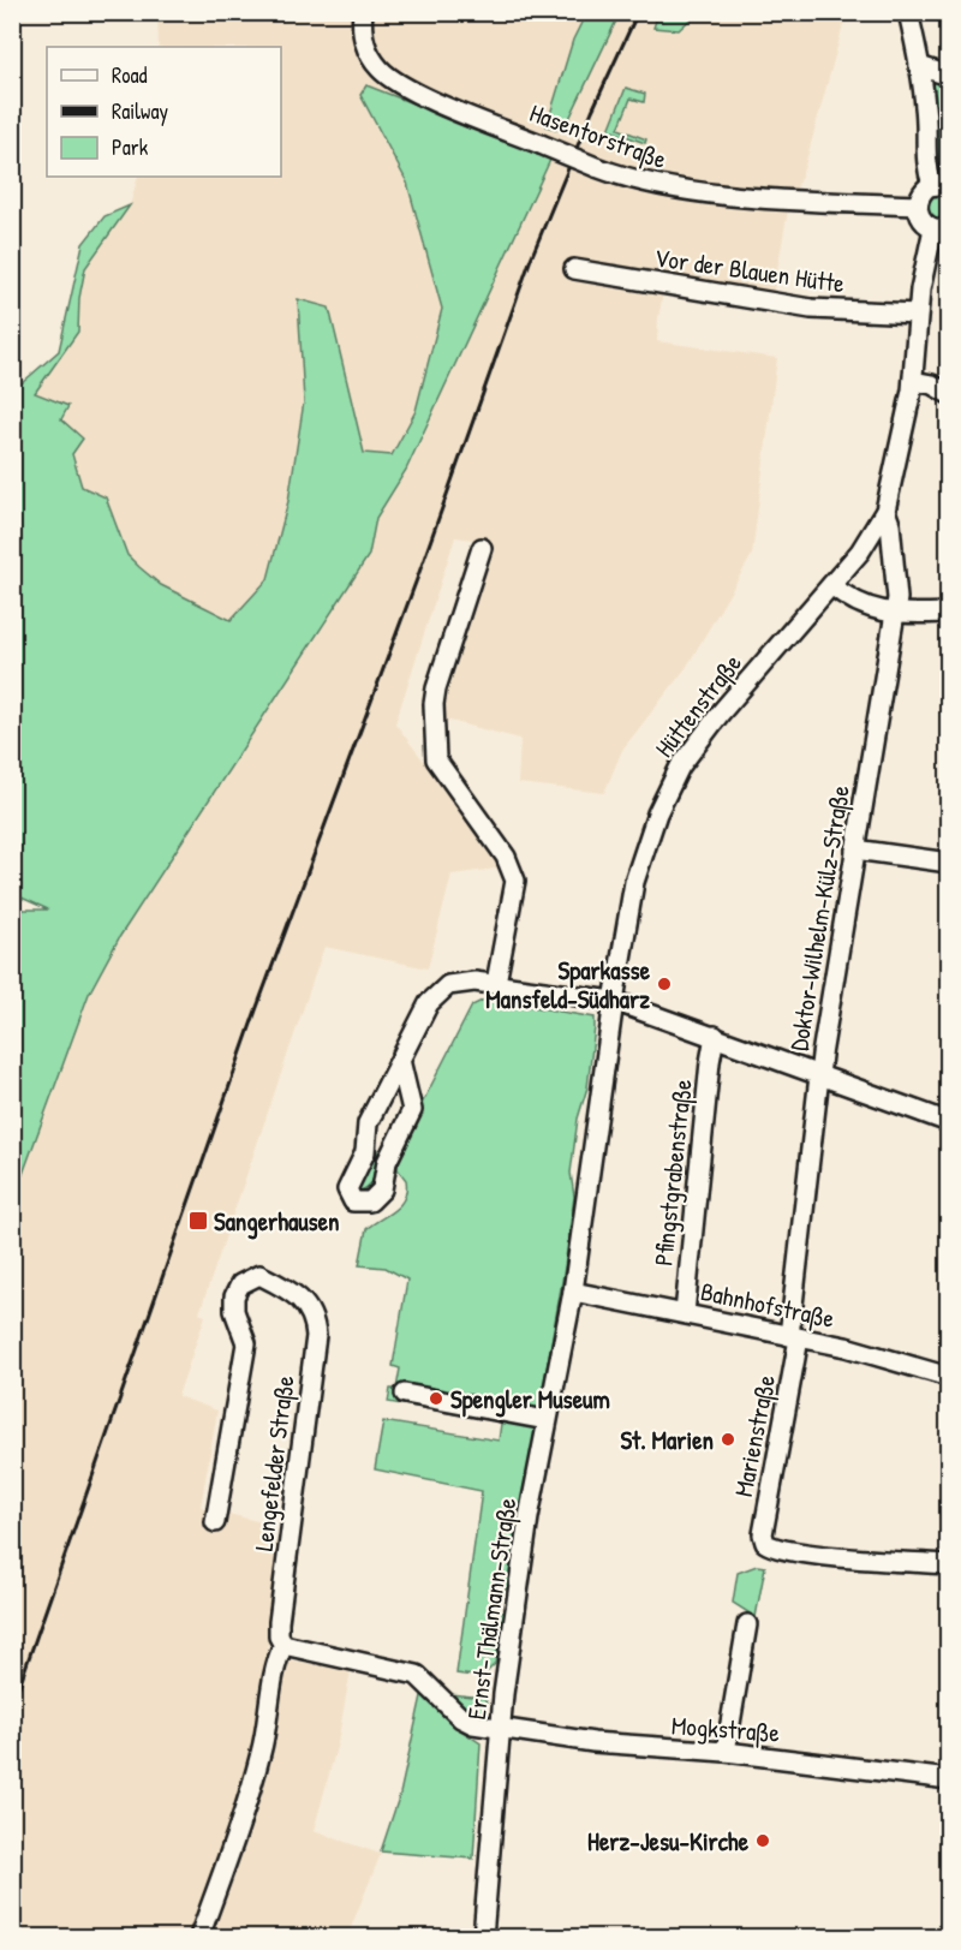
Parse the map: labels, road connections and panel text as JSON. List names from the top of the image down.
{
  "streets": {
    "street": [
      "Hasentorstraße",
      "Vor der Blauen Hütte",
      "Hüttenstraße",
      "Doktor-Wilhelm-Külz-Straße",
      "Pfingstgrabenstraße",
      "Bahnhofstraße",
      "Marienstraße",
      "Lengefelder Straße",
      "Ernst-Thälmann-Straße",
      "Mogkstraße"
    ]
  },
  "crossings": [
    ["Hasentorstraße", "Hüttenstraße"],
    ["Vor der Blauen Hütte", "Hüttenstraße"],
    ["Hüttenstraße", "Doktor-Wilhelm-Külz-Straße"],
    ["Hüttenstraße", "Bahnhofstraße"],
    ["Hüttenstraße", "Ernst-Thälmann-Straße"],
    ["Doktor-Wilhelm-Külz-Straße", "Bahnhofstraße"],
    ["Doktor-Wilhelm-Külz-Straße", "Marienstraße"],
    ["Pfingstgrabenstraße", "Bahnhofstraße"],
    ["Bahnhofstraße", "Marienstraße"],
    ["Bahnhofstraße", "Ernst-Thälmann-Straße"],
    ["Lengefelder Straße", "Mogkstraße"],
    ["Ernst-Thälmann-Straße", "Mogkstraße"]
  ],
  "places": {
    "other": [
      "Sparkasse Mansfeld-Südharz",
      "Spengler Museum",
      "St. Marien",
      "Herz-Jesu-Kirche"
    ],
    "transit": ["Sangerhausen"]
  },
  "legend": ["Road", "Railway", "Park"]
}
